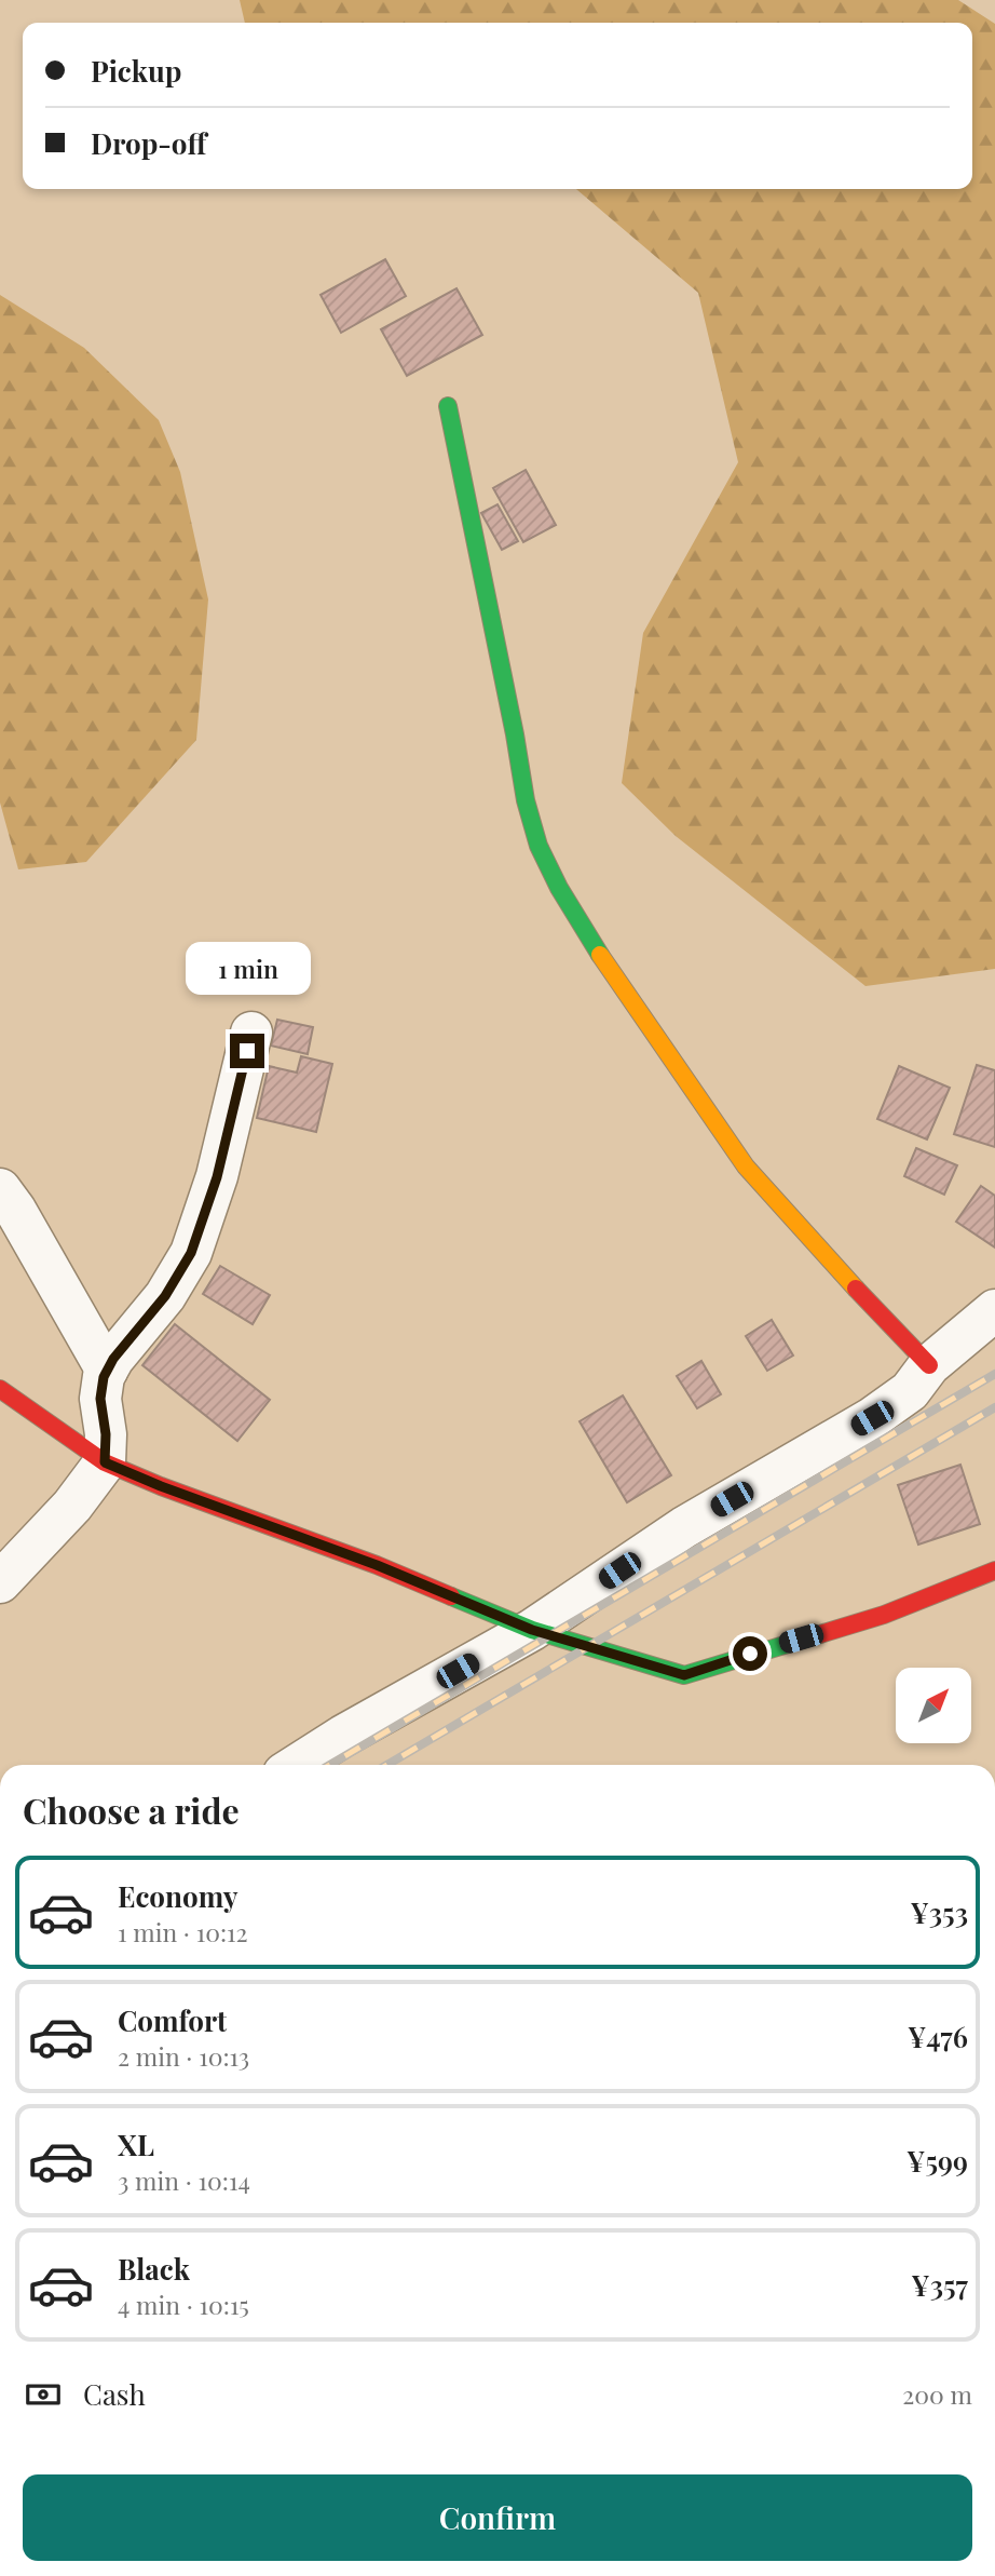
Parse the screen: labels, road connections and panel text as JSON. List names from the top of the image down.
{
  "north": "top right",
  "page": {
    "banner": ["Pickup", "Drop-off"],
    "bubble": "1 min",
    "heading": "Choose a ride",
    "list": [
      {
        "name": "Economy",
        "note": "1 min · 10:12",
        "value": "¥353"
      },
      {
        "name": "Comfort",
        "note": "2 min · 10:13",
        "value": "¥476"
      },
      {
        "name": "XL",
        "note": "3 min · 10:14",
        "value": "¥599"
      },
      {
        "name": "Black",
        "note": "4 min · 10:15",
        "value": "¥357"
      }
    ],
    "pay": ["Cash", "200 m"],
    "buttons": "Confirm"
  }
}
